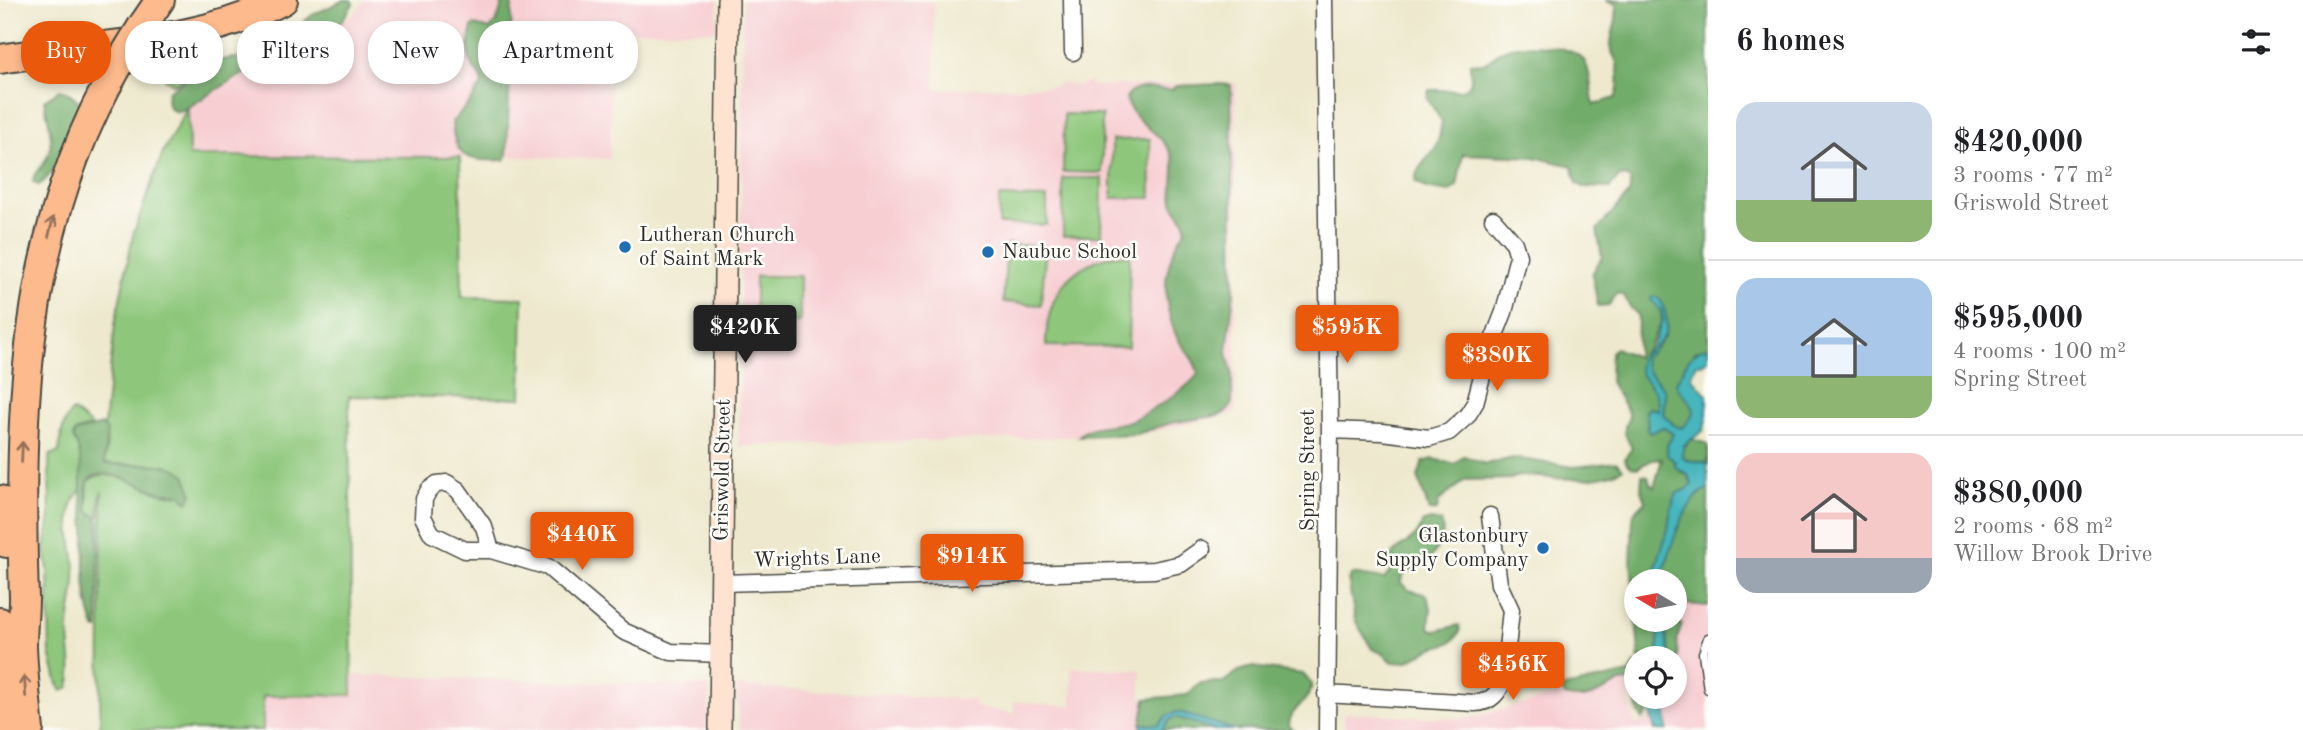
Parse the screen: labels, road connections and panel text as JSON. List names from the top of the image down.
{
  "streets": {
    "main road": ["Griswold Street"],
    "street": ["Spring Street", "Wrights Lane"]
  },
  "crossings": [
    ["Griswold Street", "Wrights Lane"]
  ],
  "places": ["Lutheran Church of Saint Mark", "Naubuc School", "Glastonbury Supply Company"],
  "north": "left",
  "page": {
    "heading": "6 homes",
    "chip": [
      "Buy",
      "Rent",
      "Filters",
      "New",
      "Apartment"
    ],
    "list": [
      {
        "name": "$420,000",
        "note": "3 rooms · 77 m² · Griswold Street"
      },
      {
        "name": "$595,000",
        "note": "4 rooms · 100 m² · Spring Street"
      },
      {
        "name": "$380,000",
        "note": "2 rooms · 68 m² · Willow Brook Drive"
      }
    ],
    "price": [
      "$420K",
      "$595K",
      "$380K",
      "$440K",
      "$914K",
      "$456K"
    ]
  }
}
